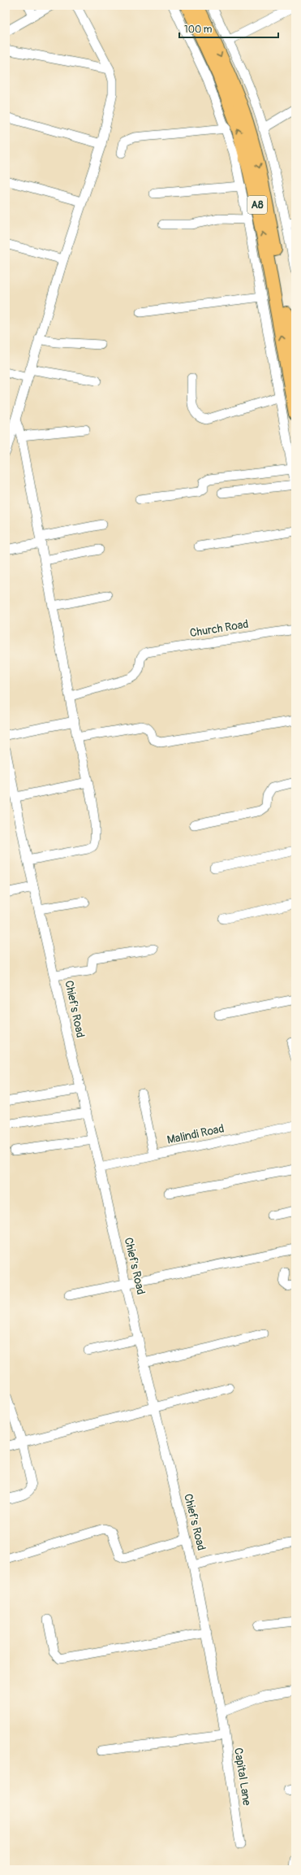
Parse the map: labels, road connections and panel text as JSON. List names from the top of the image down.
{
  "streets": {
    "highway": ["A8"],
    "street": [
      "Church Road",
      "Chief's Road",
      "Malindi Road",
      "Capital Lane"
    ]
  },
  "crossings": [
    ["Chief's Road", "Malindi Road"],
    ["Chief's Road", "Capital Lane"]
  ],
  "scale_bar": "100 m"
}
